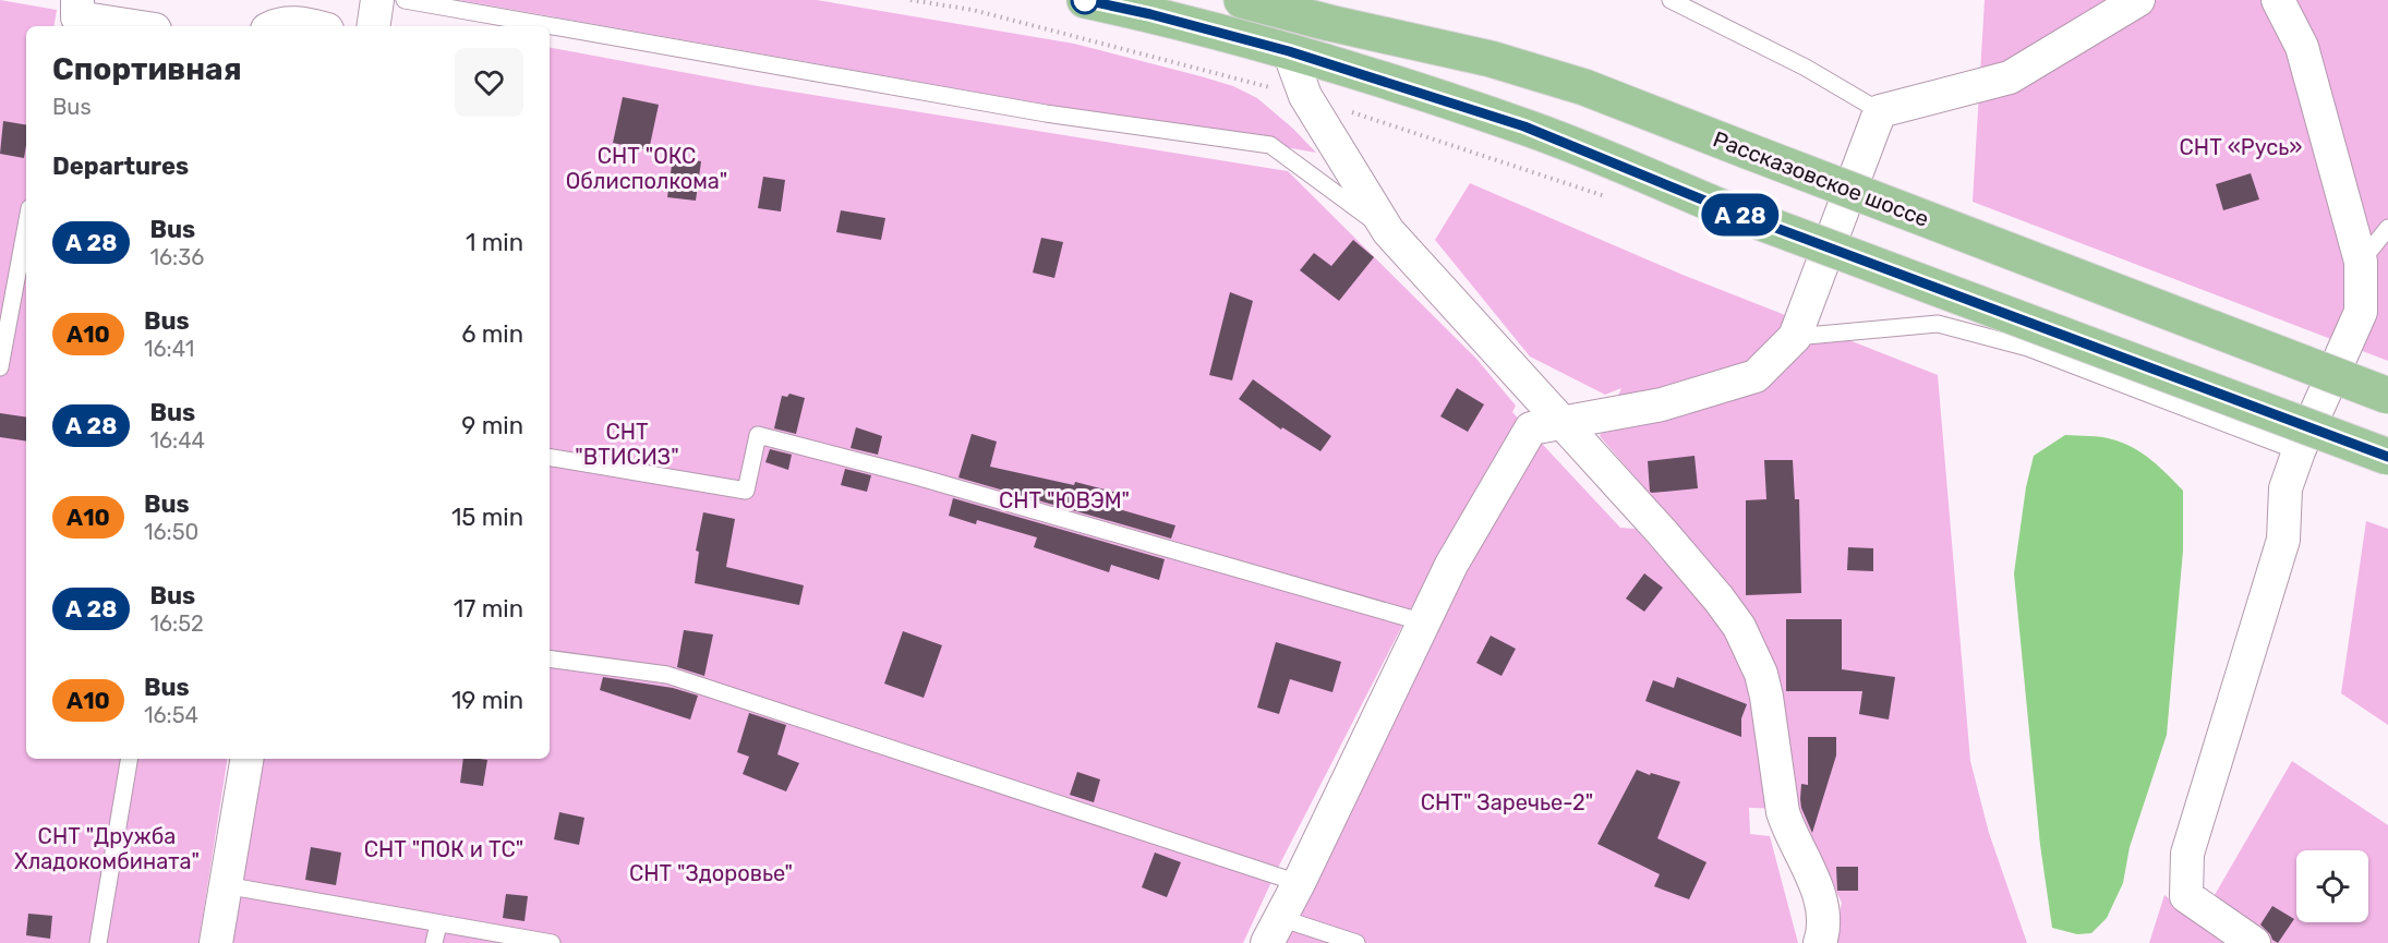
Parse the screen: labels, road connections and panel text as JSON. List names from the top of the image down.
{
  "streets": {
    "main road": ["Рассказовское шоссе"]
  },
  "parks": [
    "СНТ «Русь»",
    "СНТ \"ОКС Облисполкома\"",
    "СНТ \"ВТИСИЗ\"",
    "СНТ \"ЮВЭМ\"",
    "СНТ\" Заречье-2\"",
    "СНТ \"Дружба Хладокомбината\"",
    "СНТ \"ПОК и ТС\"",
    "СНТ \"Здоровье\""
  ],
  "page": {
    "on_map": "А 28",
    "heading": [
      ["Спортивная", "Bus"],
      "Departures"
    ],
    "list": [
      {
        "mark": "А 28",
        "name": "Bus",
        "note": "16:36",
        "value": "1 min"
      },
      {
        "mark": "А10",
        "name": "Bus",
        "note": "16:41",
        "value": "6 min"
      },
      {
        "mark": "А 28",
        "name": "Bus",
        "note": "16:44",
        "value": "9 min"
      },
      {
        "mark": "А10",
        "name": "Bus",
        "note": "16:50",
        "value": "15 min"
      },
      {
        "mark": "А 28",
        "name": "Bus",
        "note": "16:52",
        "value": "17 min"
      },
      {
        "mark": "А10",
        "name": "Bus",
        "note": "16:54",
        "value": "19 min"
      }
    ]
  }
}
